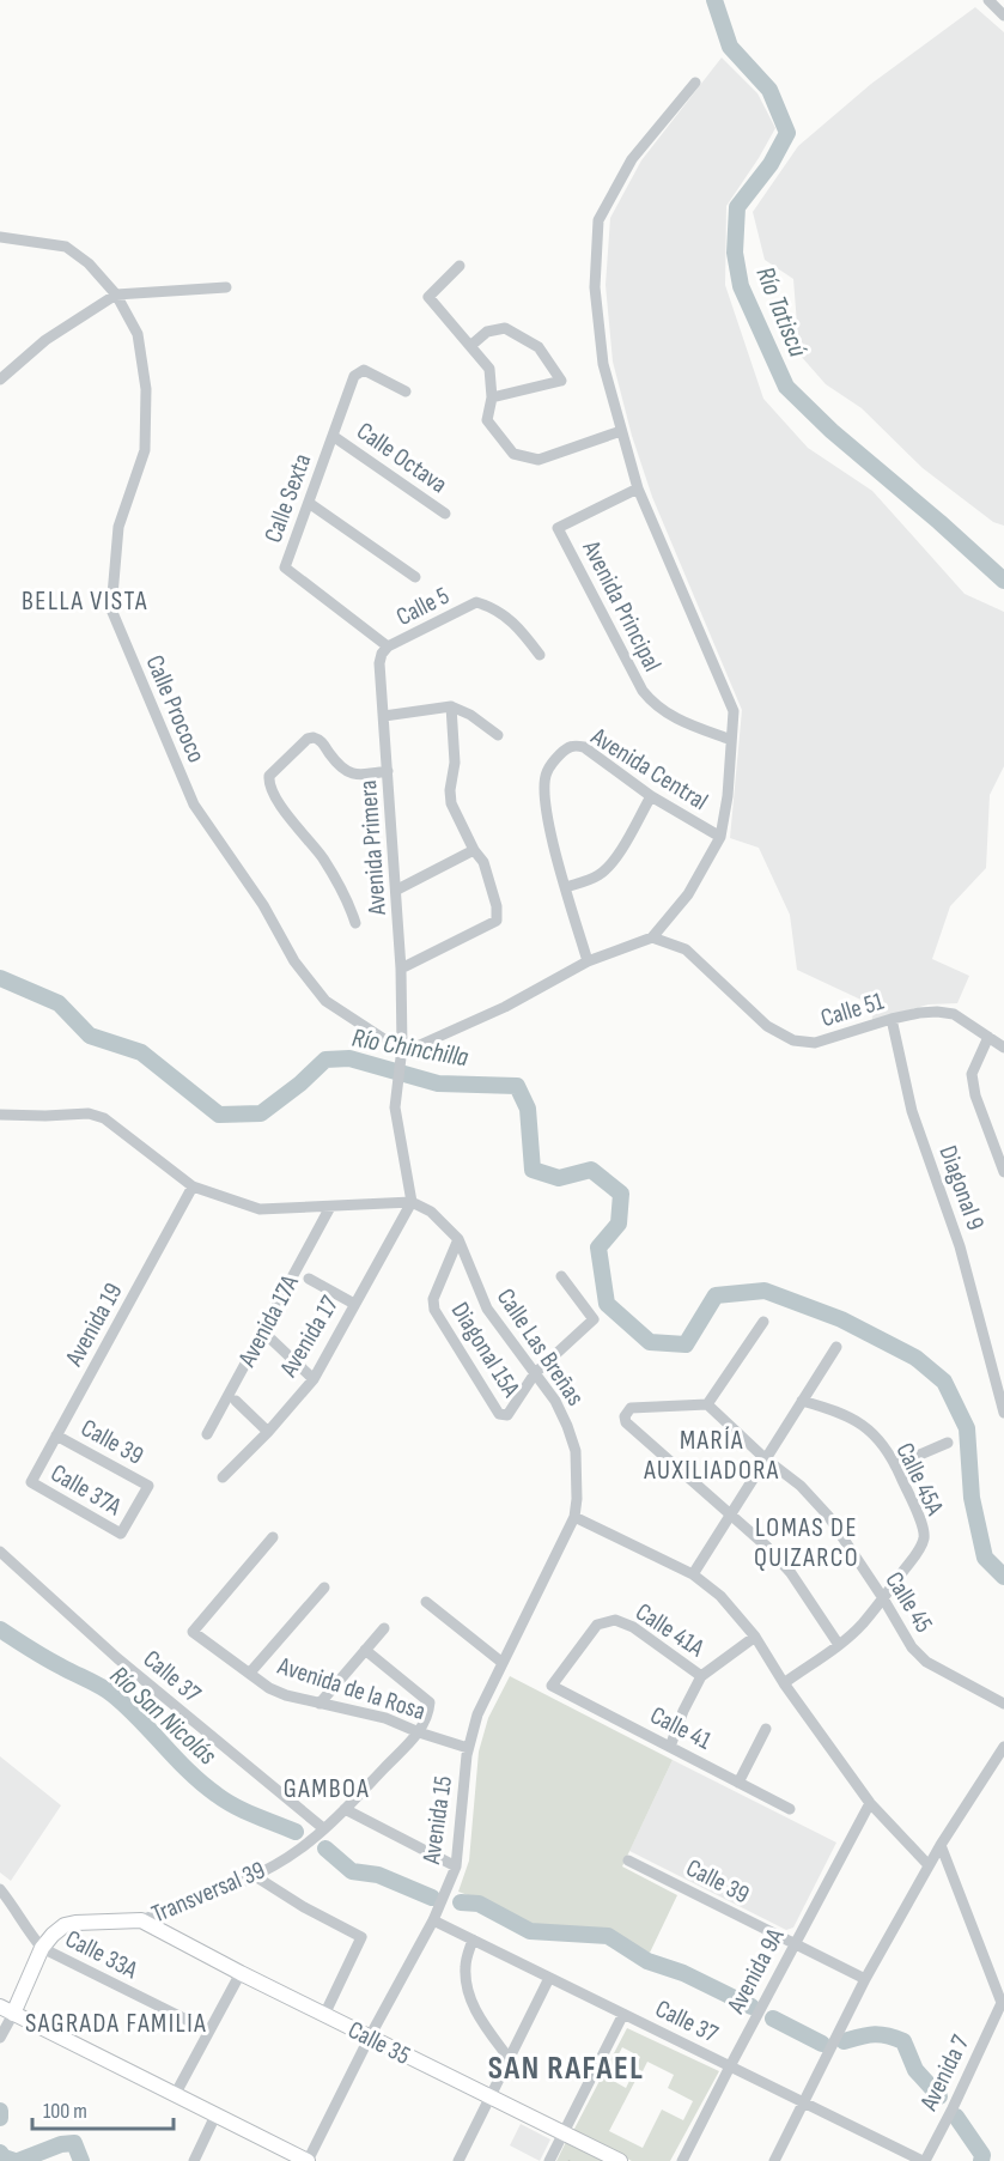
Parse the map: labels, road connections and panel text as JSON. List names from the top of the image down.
{
  "streets": {
    "main road": ["Transversal 39", "Calle 35"],
    "street": [
      "Calle Octava",
      "Calle Sexta",
      "Calle 5",
      "Avenida Principal",
      "Calle Prococo",
      "Avenida Central",
      "Avenida Primera",
      "Calle 51",
      "Diagonal 9",
      "Avenida 17A",
      "Avenida 19",
      "Avenida 17",
      "Calle Las Breñas",
      "Diagonal 15A",
      "Calle 39",
      "Calle 45A",
      "Calle 37A",
      "Calle 45",
      "Calle 41A",
      "Calle 37",
      "Avenida de la Rosa",
      "Calle 41",
      "Avenida 15",
      "Calle 33A",
      "Avenida 9A",
      "Avenida 7"
    ]
  },
  "crossings": [
    ["Calle Octava", "Calle Sexta"],
    ["Calle Sexta", "Calle 5"],
    ["Calle Sexta", "Avenida Primera"],
    ["Calle 5", "Avenida Primera"],
    ["Calle Prococo", "Avenida Primera"],
    ["Calle 51", "Diagonal 9"],
    ["Avenida 19", "Calle 39"],
    ["Avenida 19", "Calle 37A"],
    ["Avenida 17", "Calle Las Breñas"],
    ["Calle Las Breñas", "Diagonal 15A"],
    ["Calle Las Breñas", "Avenida 15"],
    ["Calle 39", "Calle 37A"],
    ["Calle 39", "Avenida 9A"],
    ["Calle 45A", "Calle 45"],
    ["Calle 41A", "Calle 41"],
    ["Calle 37", "Avenida 15"],
    ["Calle 37", "Transversal 39"],
    ["Calle 37", "Avenida 9A"],
    ["Calle 37", "Avenida 7"],
    ["Avenida de la Rosa", "Avenida 15"],
    ["Avenida de la Rosa", "Transversal 39"],
    ["Avenida 15", "Calle 35"],
    ["Transversal 39", "Calle 33A"],
    ["Transversal 39", "Calle 35"]
  ],
  "districts": [
    "BELLA VISTA",
    "MARÍA AUXILIADORA",
    "LOMAS DE QUIZARCO",
    "GAMBOA",
    "SAGRADA FAMILIA",
    "SAN RAFAEL"
  ],
  "water": ["Río Tatiscú", "Río Chinchilla", "Río San Nicolás"],
  "scale_bar": "100 m"
}
